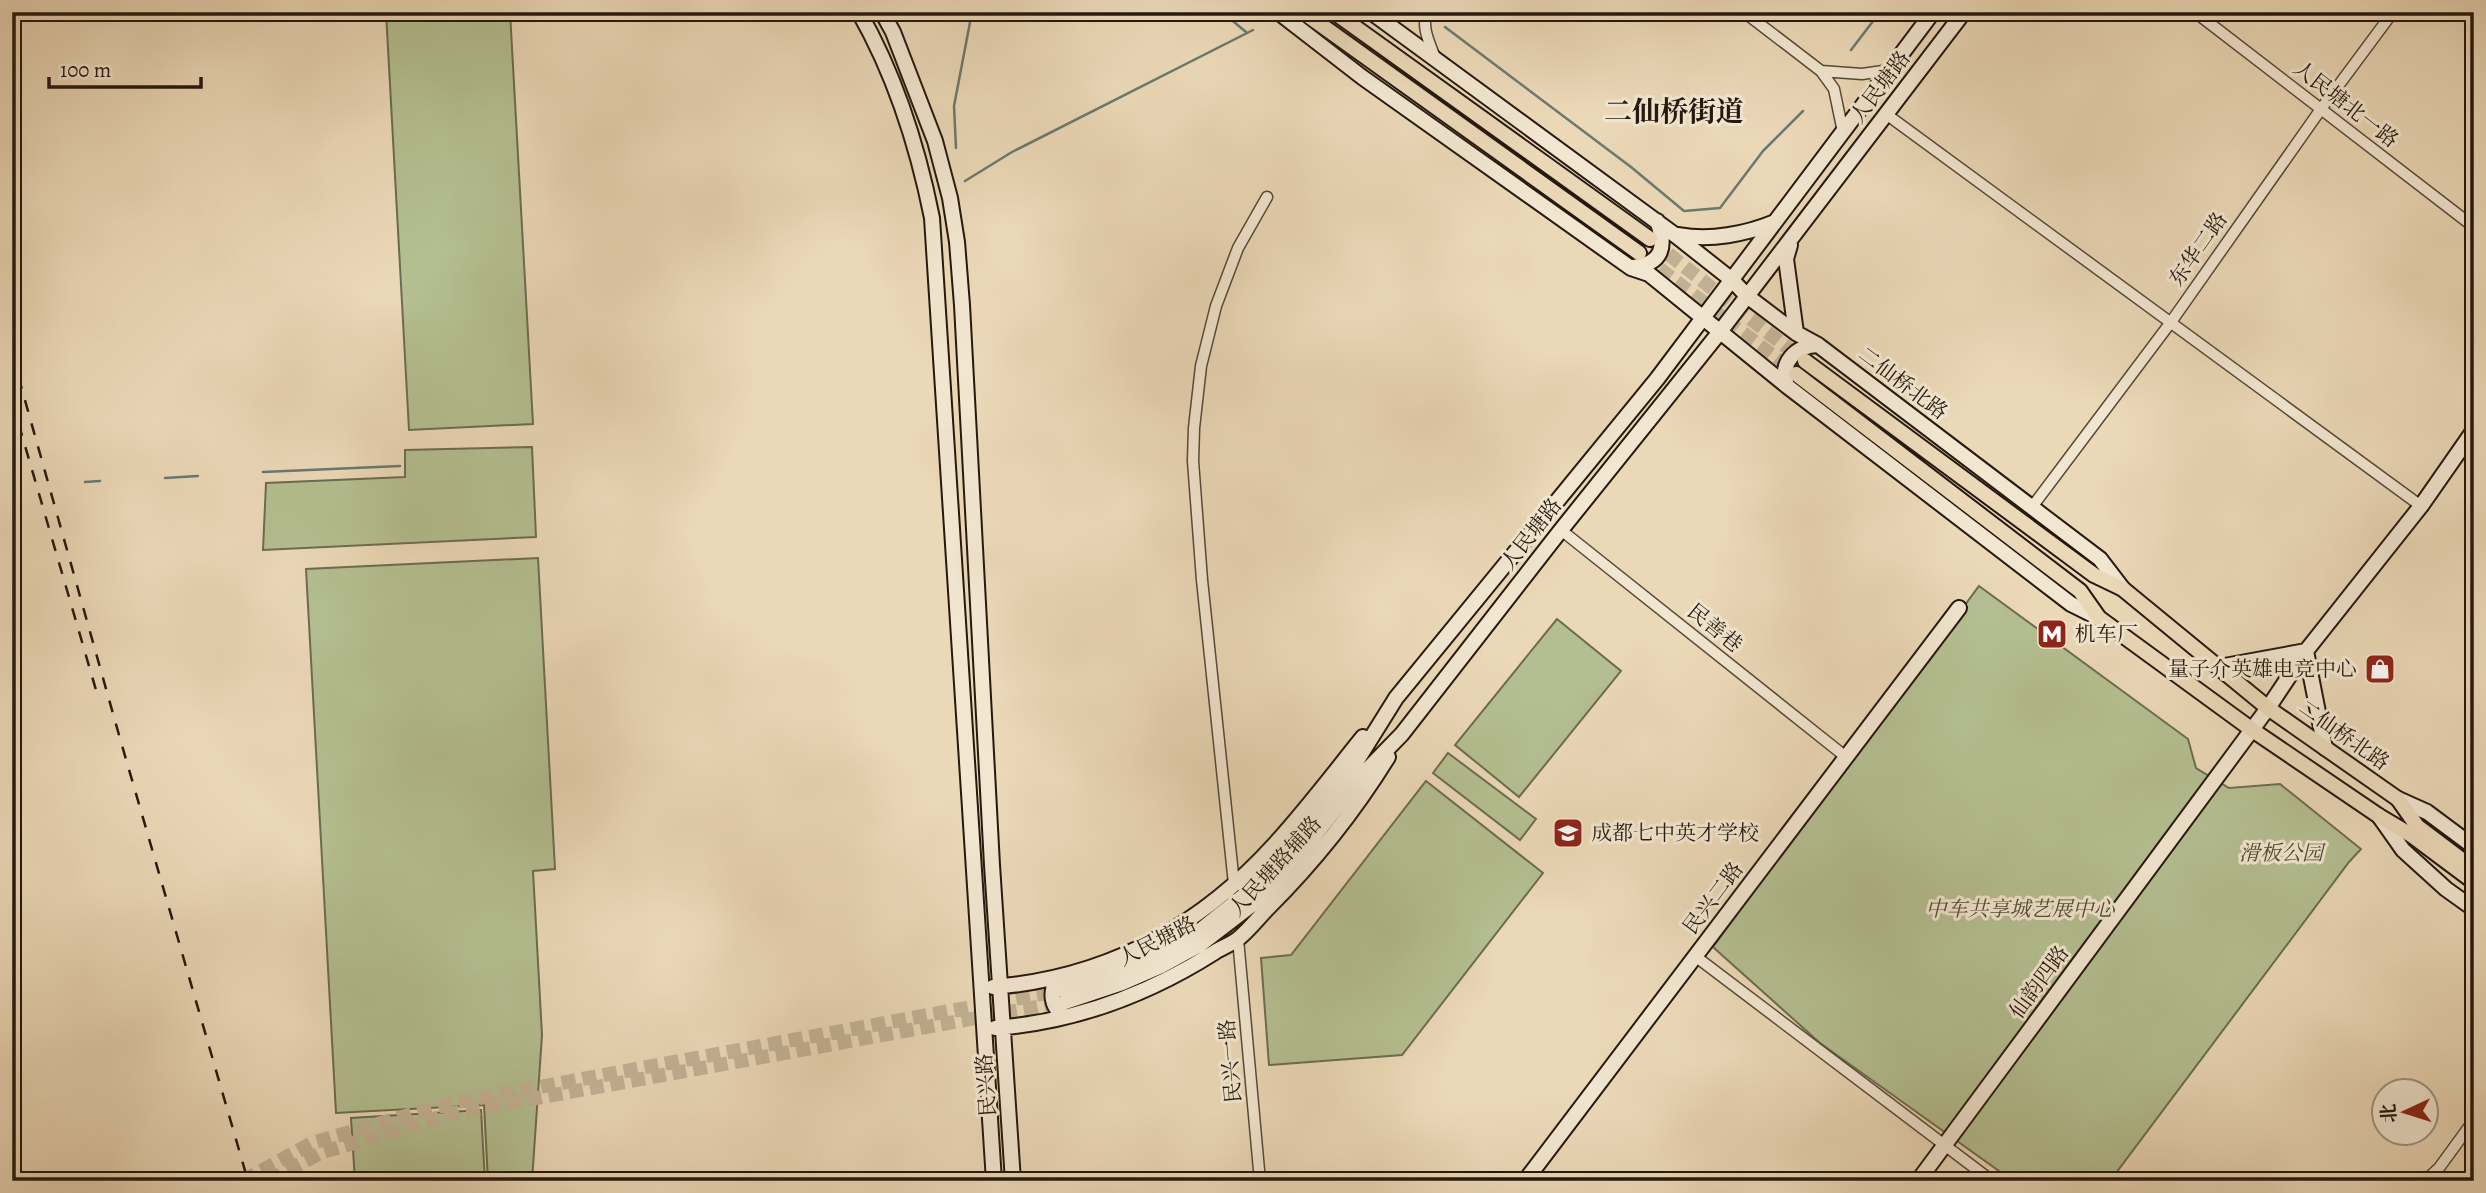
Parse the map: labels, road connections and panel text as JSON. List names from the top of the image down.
{
  "streets": {
    "main road": ["二仙桥北路"],
    "street": [
      "人民塘路",
      "人民塘北一路",
      "东华二路",
      "民善巷",
      "人民塘路辅路",
      "民兴二路",
      "仙韵四路",
      "民兴一路",
      "民兴路"
    ]
  },
  "crossings": [
    ["人民塘路", "二仙桥北路"],
    ["人民塘路", "民善巷"],
    ["人民塘路", "人民塘路辅路"],
    ["人民塘北一路", "东华二路"],
    ["东华二路", "二仙桥北路"],
    ["二仙桥北路", "仙韵四路"],
    ["民善巷", "民兴二路"],
    ["人民塘路辅路", "民兴一路"],
    ["人民塘路辅路", "民兴路"]
  ],
  "districts": ["二仙桥街道"],
  "parks": ["滑板公园", "中车共享城艺展中心"],
  "places": {
    "metro station": ["机车厂"],
    "shop": ["量子介英雄电竞中心"],
    "school or university": ["成都七中英才学校"]
  },
  "scale_bar": "100 m",
  "north": "left"
}
